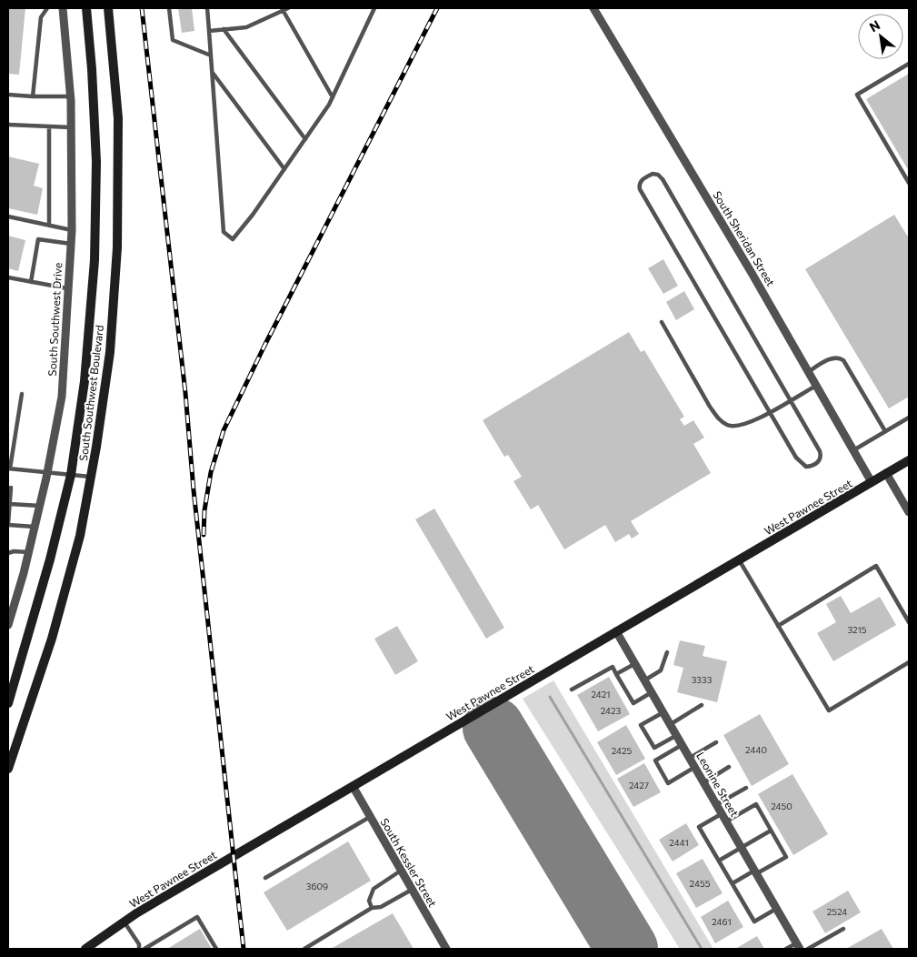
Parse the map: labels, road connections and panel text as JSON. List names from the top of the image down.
{
  "streets": {
    "main road": ["South Southwest Boulevard", "West Pawnee Street"],
    "street": [
      "South Sheridan Street",
      "South Southwest Drive",
      "Leonine Street",
      "South Kessler Street"
    ]
  },
  "crossings": [
    ["South Sheridan Street", "West Pawnee Street"],
    ["West Pawnee Street", "Leonine Street"],
    ["West Pawnee Street", "South Kessler Street"]
  ],
  "house_numbers": [
    "3215",
    "3333",
    "2421",
    "2423",
    "2440",
    "2425",
    "2427",
    "2450",
    "2441",
    "2455",
    "3609",
    "2524",
    "2461"
  ],
  "north": "top left"
}
